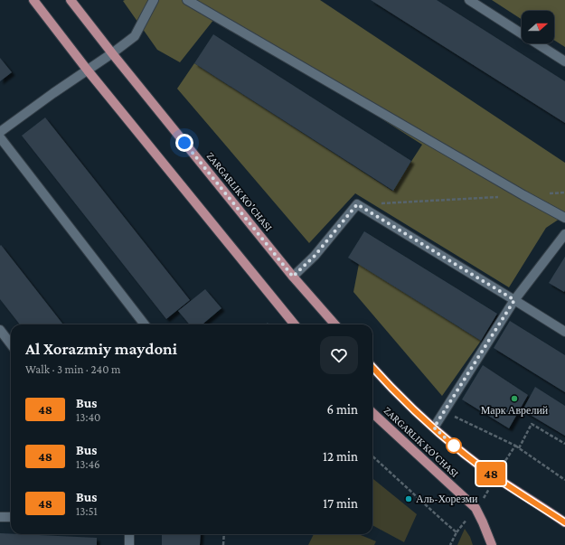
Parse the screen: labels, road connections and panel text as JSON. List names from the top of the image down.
{
  "streets": {
    "main road": ["ZARGARLIK KO'CHASI"]
  },
  "places": ["Марк Аврелий", "Аль-Хорезми"],
  "lines": ["bus line 48"],
  "north": "right",
  "page": {
    "on_map": "48",
    "heading": ["Al Xorazmiy maydoni", "Walk · 3 min · 240 m"],
    "list": [
      {
        "mark": "48",
        "name": "Bus",
        "note": "13:40",
        "value": "6 min"
      },
      {
        "mark": "48",
        "name": "Bus",
        "note": "13:46",
        "value": "12 min"
      },
      {
        "mark": "48",
        "name": "Bus",
        "note": "13:51",
        "value": "17 min"
      }
    ]
  }
}
